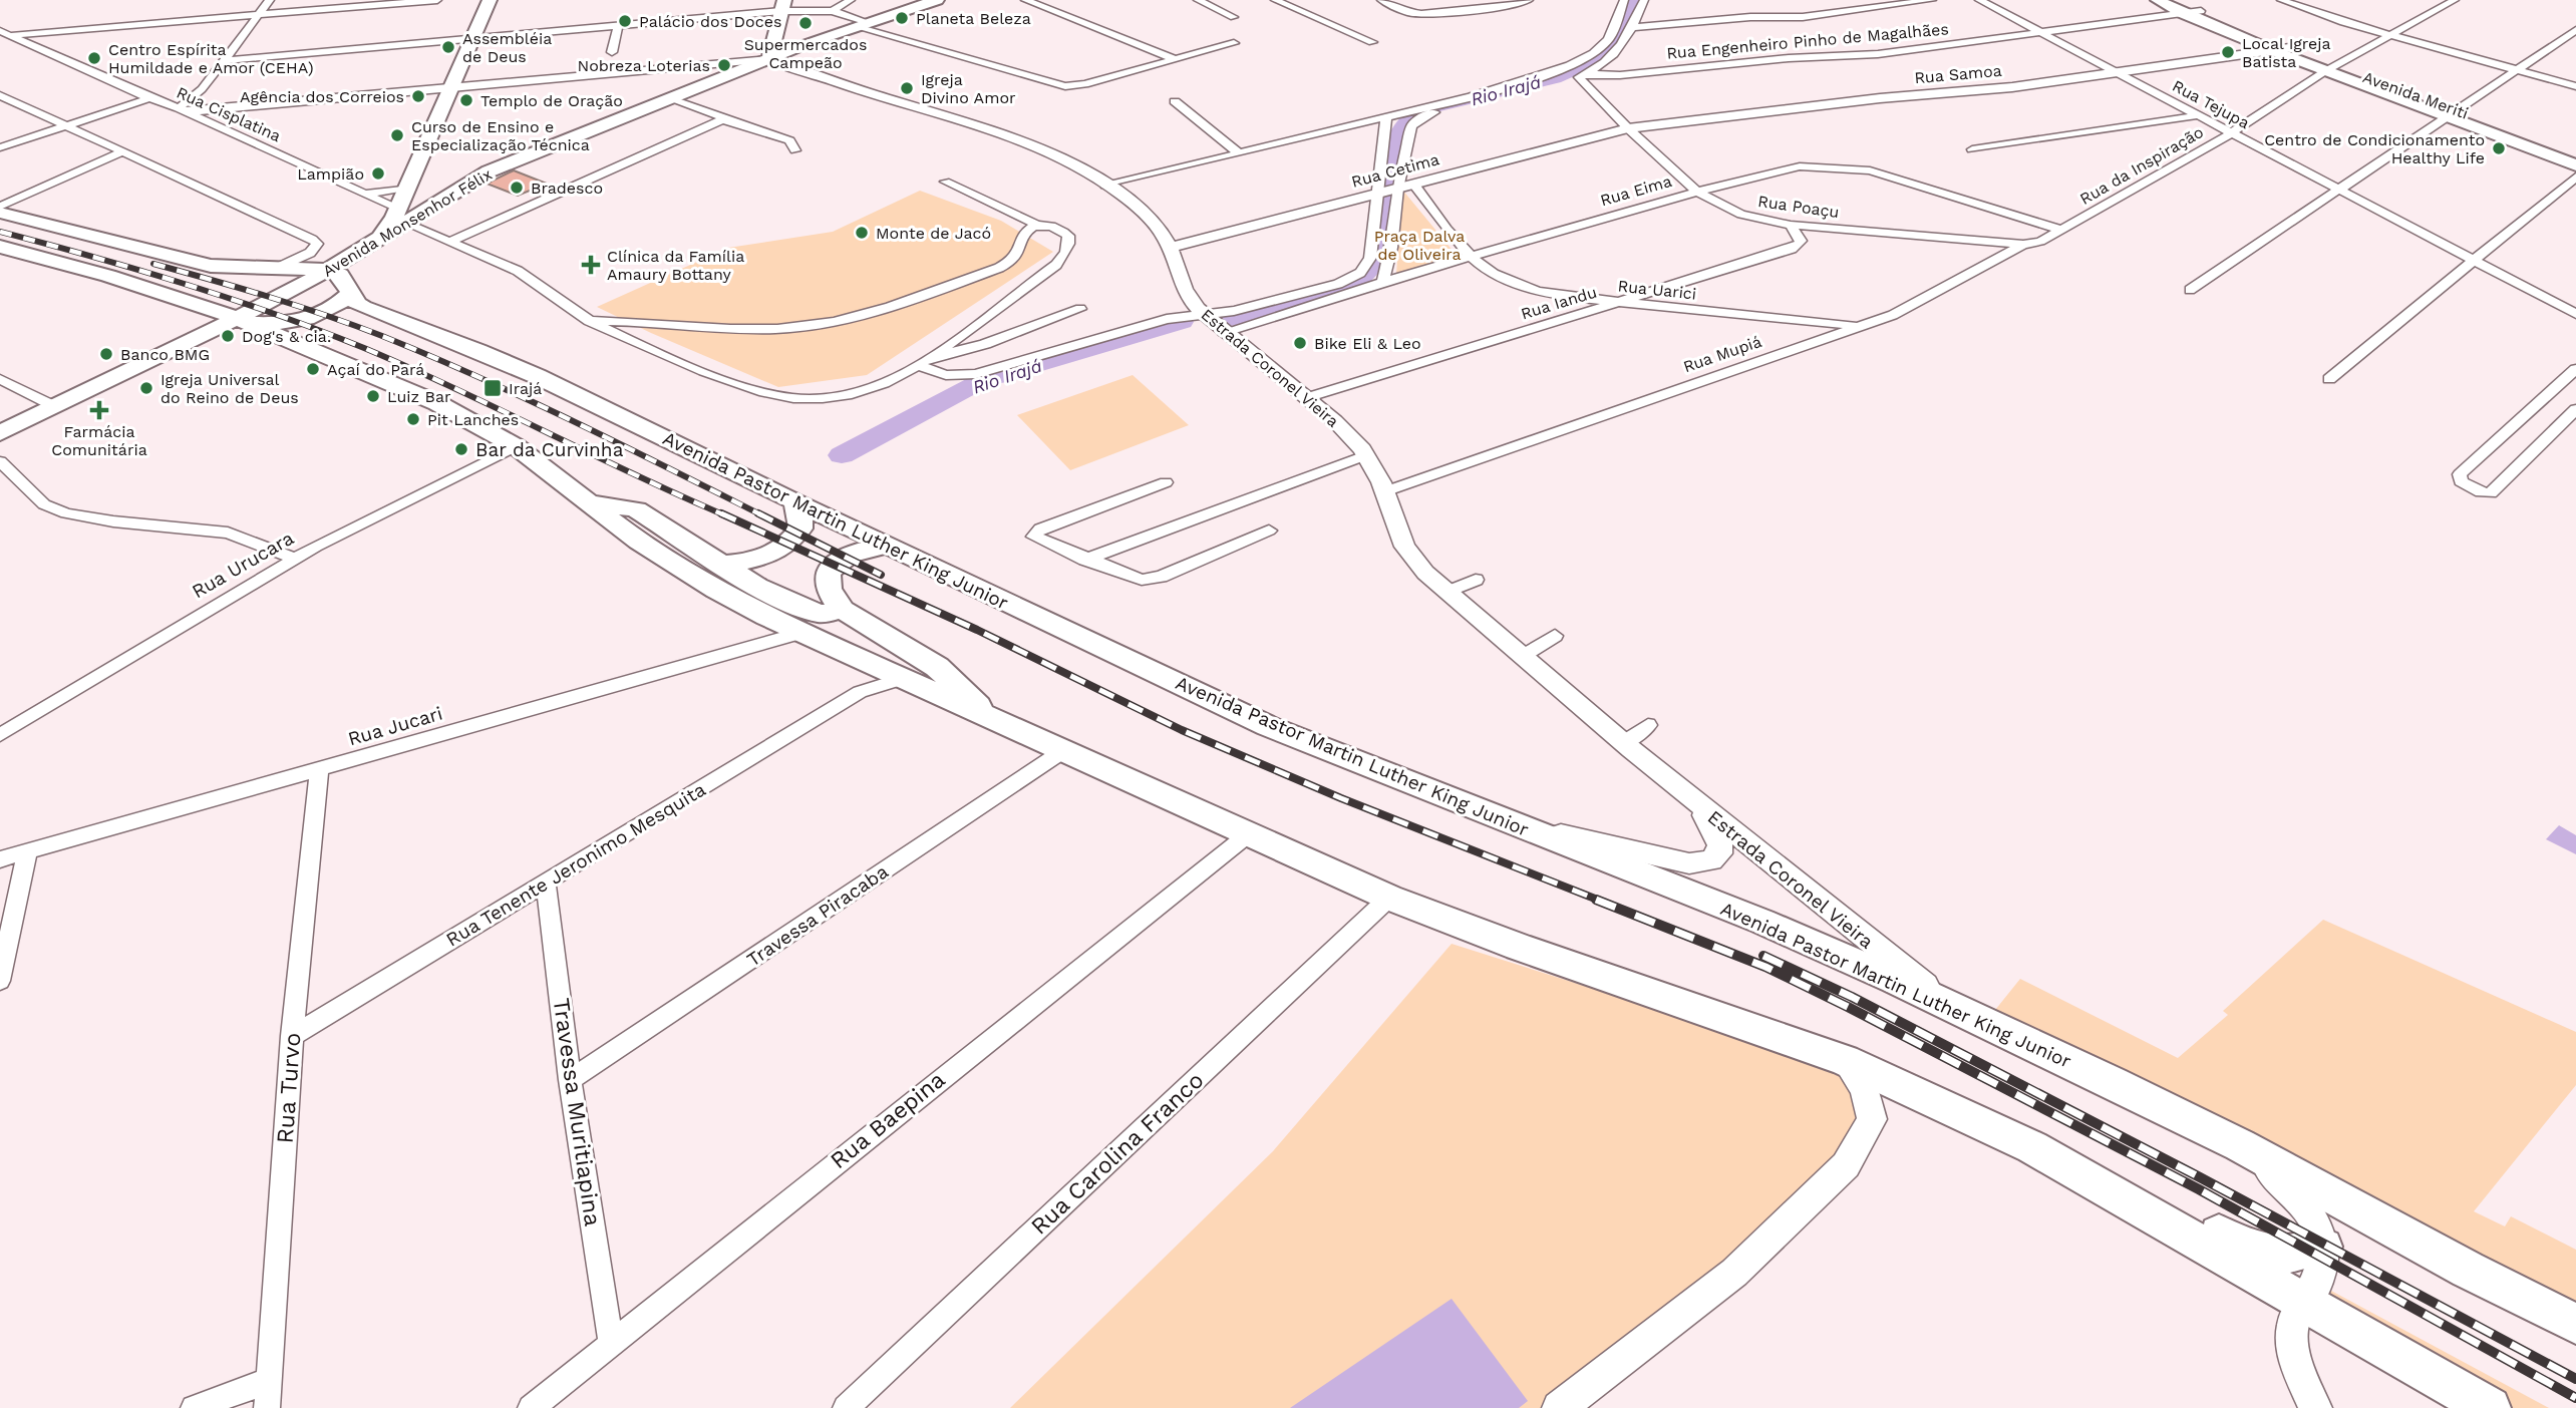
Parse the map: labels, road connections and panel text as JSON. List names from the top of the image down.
{
  "streets": {
    "main road": ["Avenida Meriti", "Avenida Monsenhor Félix", "Avenida Pastor Martin Luther King Junior"],
    "street": [
      "Rua Engenheiro Pinho de Magalhães",
      "Rua Samoa",
      "Rua Tejupa",
      "Rua Cisplatina",
      "Rua da Inspiração",
      "Rua Cetima",
      "Rua Eima",
      "Rua Poaçu",
      "Rua Uarici",
      "Rua Iandu",
      "Rua Mupiá",
      "Estrada Coronel Vieira",
      "Rua Urucara",
      "Rua Jucari",
      "Rua Tenente Jeronimo Mesquita",
      "Travessa Piracaba",
      "Rua Turvo",
      "Travessa Muritiapina",
      "Rua Baepina",
      "Rua Carolina Franco"
    ]
  },
  "crossings": [
    ["Rua Engenheiro Pinho de Magalhães", "Avenida Meriti"],
    ["Rua Engenheiro Pinho de Magalhães", "Rua Tejupa"],
    ["Rua Engenheiro Pinho de Magalhães", "Rua Poaçu"],
    ["Rua Samoa", "Avenida Meriti"],
    ["Rua Samoa", "Rua Tejupa"],
    ["Rua Samoa", "Rua Cetima"],
    ["Rua Samoa", "Rua Poaçu"],
    ["Avenida Meriti", "Rua da Inspiração"],
    ["Rua Tejupa", "Rua da Inspiração"],
    ["Rua Cisplatina", "Avenida Monsenhor Félix"],
    ["Rua da Inspiração", "Rua Eima"],
    ["Rua da Inspiração", "Rua Mupiá"],
    ["Rua Cetima", "Rua Poaçu"],
    ["Rua Cetima", "Rua Uarici"],
    ["Rua Cetima", "Estrada Coronel Vieira"],
    ["Rua Eima", "Rua Poaçu"],
    ["Rua Eima", "Rua Uarici"],
    ["Rua Eima", "Rua Mupiá"],
    ["Rua Eima", "Estrada Coronel Vieira"],
    ["Rua Poaçu", "Rua Iandu"],
    ["Rua Poaçu", "Rua Mupiá"],
    ["Avenida Monsenhor Félix", "Estrada Coronel Vieira"],
    ["Avenida Monsenhor Félix", "Avenida Pastor Martin Luther King Junior"],
    ["Rua Uarici", "Rua Iandu"],
    ["Rua Uarici", "Rua Mupiá"],
    ["Rua Iandu", "Estrada Coronel Vieira"],
    ["Rua Mupiá", "Estrada Coronel Vieira"],
    ["Estrada Coronel Vieira", "Avenida Pastor Martin Luther King Junior"],
    ["Rua Jucari", "Rua Turvo"],
    ["Rua Tenente Jeronimo Mesquita", "Rua Turvo"],
    ["Rua Tenente Jeronimo Mesquita", "Travessa Muritiapina"],
    ["Travessa Piracaba", "Travessa Muritiapina"],
    ["Travessa Muritiapina", "Rua Baepina"]
  ],
  "water": ["Rio Irajá"],
  "parks": ["Praça Dalva de Oliveira"],
  "places": {
    "other": [
      "Planeta Beleza",
      "Palácio dos Doces",
      "Supermercados Campeão",
      "Assembléia de Deus",
      "Local Igreja Batista",
      "Centro Espírita Humildade e Amor (CEHA)",
      "Nobreza Loterias",
      "Igreja Divino Amor",
      "Agência dos Correios",
      "Templo de Oração",
      "Curso de Ensino e Especialização Técnica",
      "Centro de Condicionamento Healthy Life",
      "Lampião",
      "Bradesco",
      "Monte de Jacó",
      "Dog's & cia.",
      "Bike Eli & Leo",
      "Banco BMG",
      "Açaí do Pará",
      "Igreja Universal do Reino de Deus",
      "Luiz Bar",
      "Pit Lanches",
      "Bar da Curvinha"
    ],
    "health": ["Clínica da Família Amaury Bottany", "Farmácia Comunitária"],
    "transit": ["Irajá"]
  }
}
